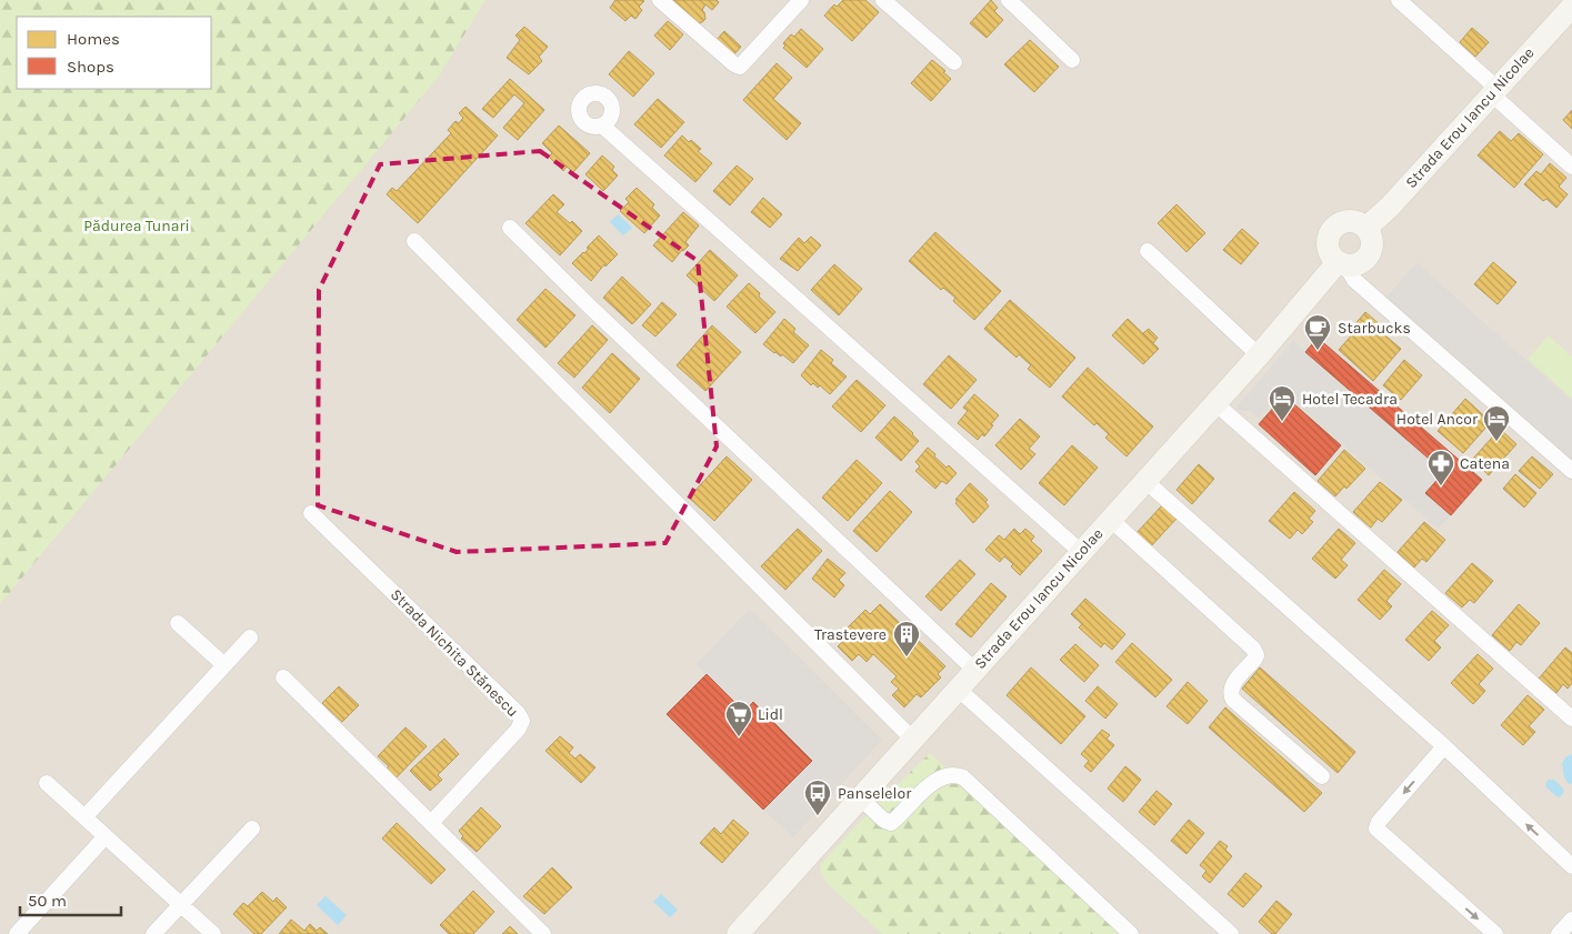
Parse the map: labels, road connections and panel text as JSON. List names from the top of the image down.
{
  "streets": {
    "street": ["Strada Erou Iancu Nicolae", "Strada Nichita Stănescu"]
  },
  "parks": ["Pădurea Tunari"],
  "places": {
    "cafe": ["Starbucks"],
    "hotel": ["Hotel Tecadra", "Hotel Ancor"],
    "pharmacy": ["Catena"],
    "building": ["Trastevere"],
    "supermarket": ["Lidl"],
    "bus stop": ["Panselelor"]
  },
  "legend": ["Homes", "Shops"],
  "scale_bar": "50 m"
}
